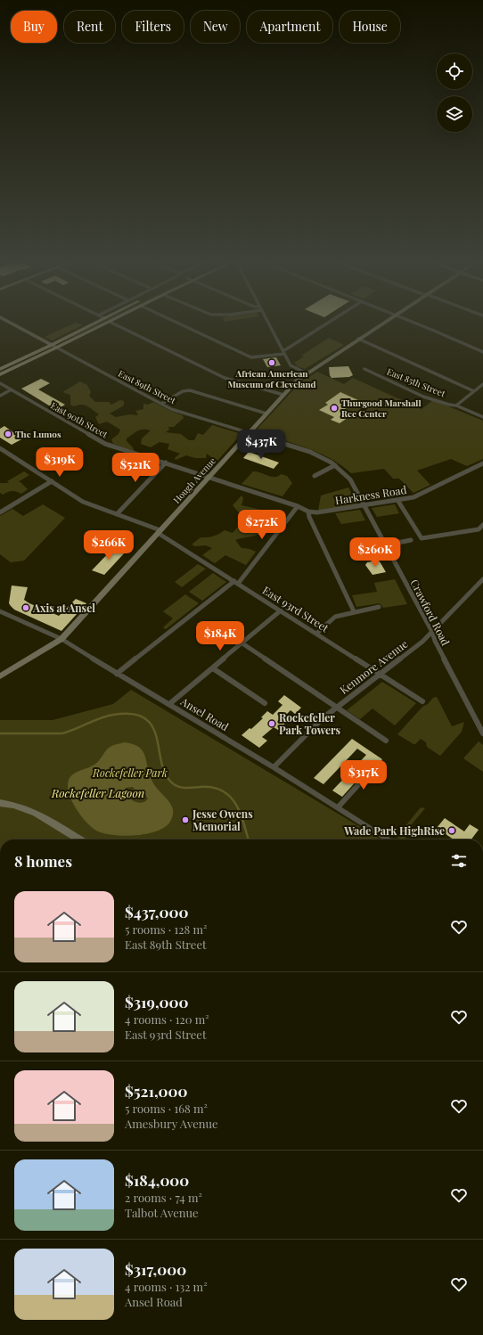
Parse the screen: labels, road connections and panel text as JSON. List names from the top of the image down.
{
  "streets": {
    "street": [
      "East 85th Street",
      "East 89th Street",
      "East 90th Street",
      "Hough Avenue",
      "Harkness Road",
      "East 93rd Street",
      "Crawford Road",
      "Kenmore Avenue",
      "Ansel Road"
    ]
  },
  "crossings": [
    ["East 89th Street", "Hough Avenue"],
    ["East 89th Street", "Crawford Road"],
    ["East 90th Street", "Hough Avenue"],
    ["East 90th Street", "Harkness Road"],
    ["Hough Avenue", "East 93rd Street"],
    ["Hough Avenue", "Ansel Road"],
    ["Harkness Road", "Crawford Road"],
    ["East 93rd Street", "Kenmore Avenue"],
    ["Crawford Road", "Kenmore Avenue"],
    ["Kenmore Avenue", "Ansel Road"]
  ],
  "water": ["Rockefeller Lagoon"],
  "parks": ["Rockefeller Park"],
  "places": [
    "African American Museum of Cleveland",
    "Thurgood Marshall Rec Center",
    "The Lumos",
    "Axis at Ansel",
    "Rockefeller Park Towers",
    "Jesse Owens Memorial",
    "Wade Park HighRise"
  ],
  "page": {
    "chip": [
      "Buy",
      "Rent",
      "Filters",
      "New",
      "Apartment",
      "House"
    ],
    "price": [
      "$437K",
      "$319K",
      "$521K",
      "$272K",
      "$266K",
      "$260K",
      "$184K",
      "$317K"
    ],
    "heading": "8 homes",
    "list": [
      {
        "name": "$437,000",
        "note": "5 rooms · 128 m² · East 89th Street"
      },
      {
        "name": "$319,000",
        "note": "4 rooms · 120 m² · East 93rd Street"
      },
      {
        "name": "$521,000",
        "note": "5 rooms · 168 m² · Amesbury Avenue"
      },
      {
        "name": "$184,000",
        "note": "2 rooms · 74 m² · Talbot Avenue"
      },
      {
        "name": "$317,000",
        "note": "4 rooms · 132 m² · Ansel Road"
      }
    ]
  }
}
